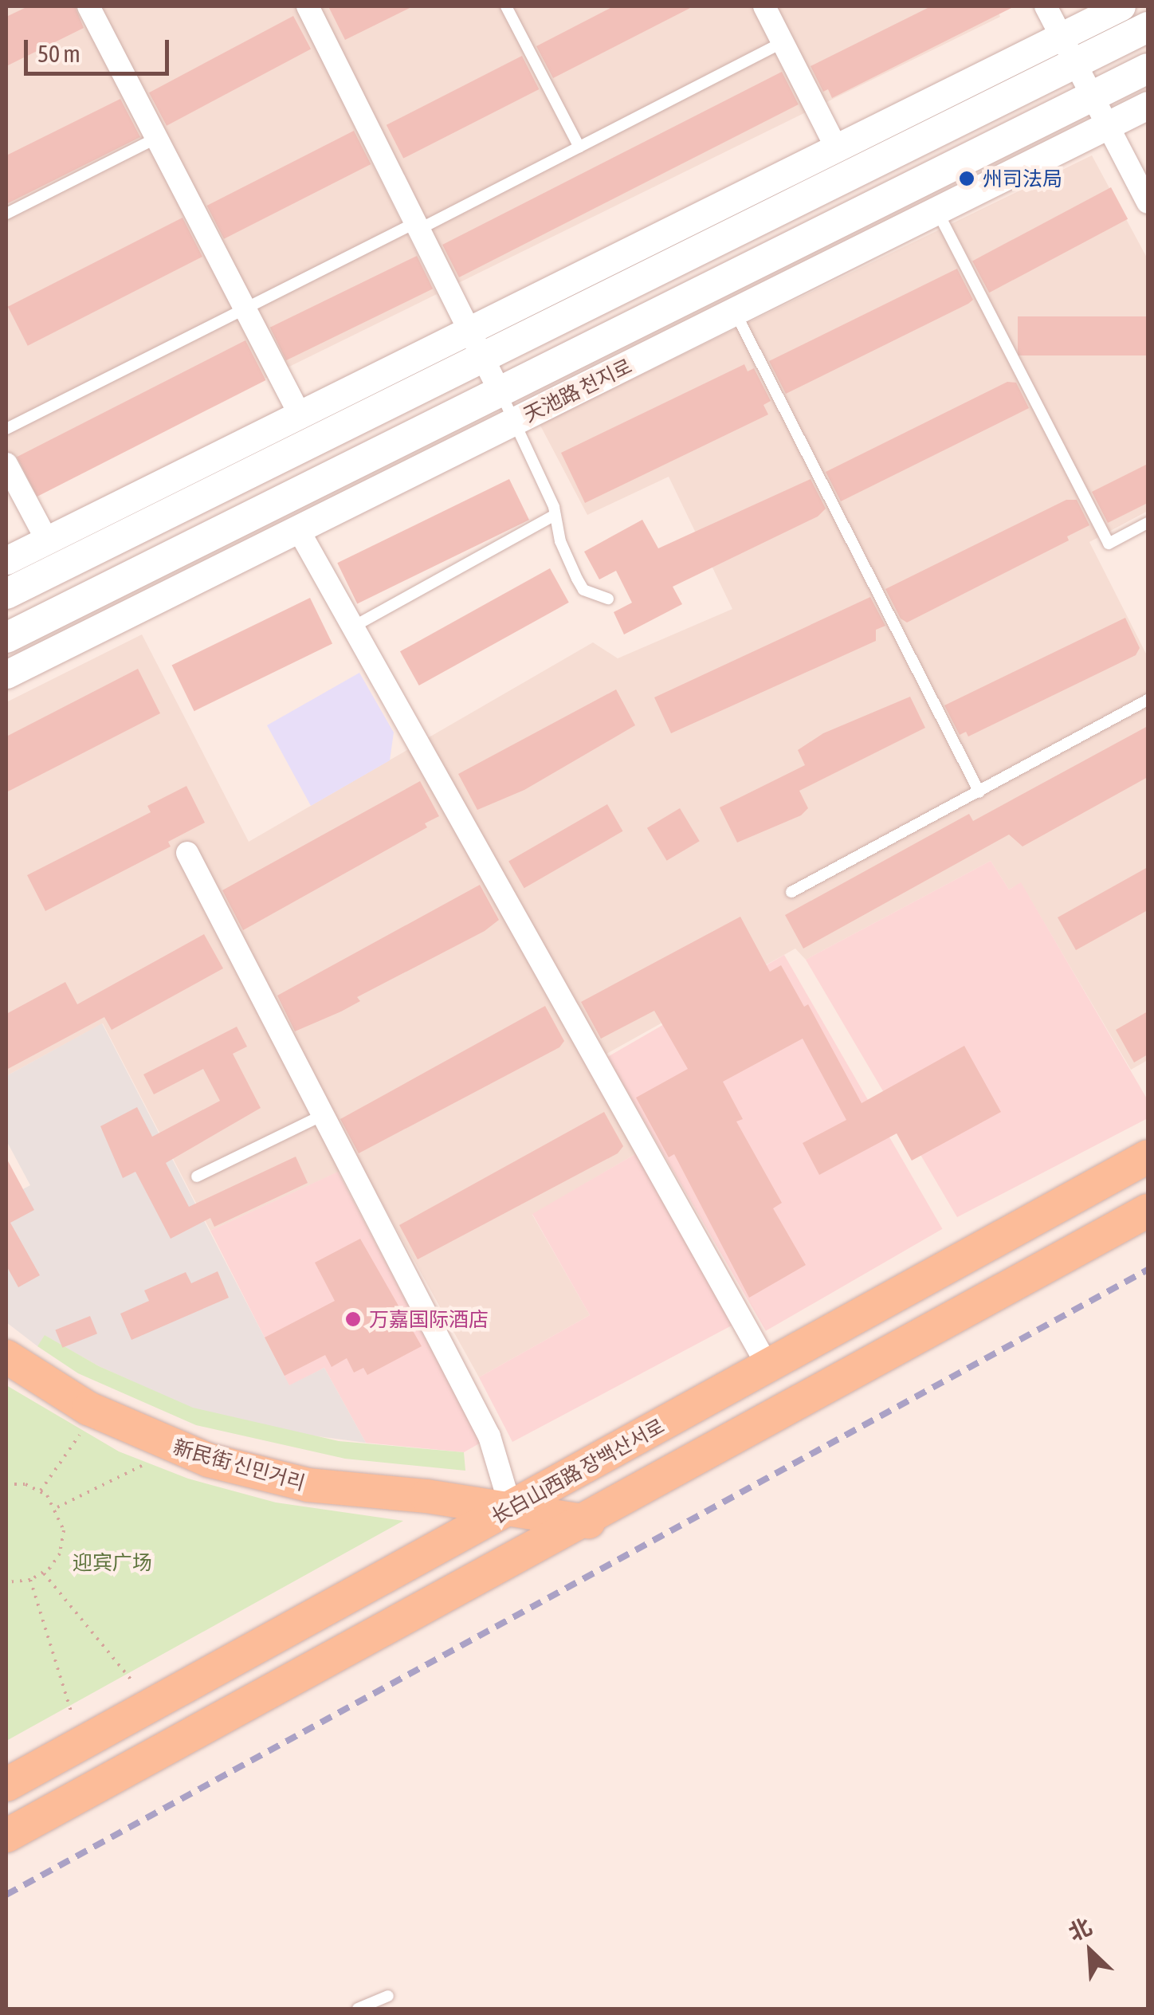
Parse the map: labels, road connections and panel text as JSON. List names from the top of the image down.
{
  "streets": {
    "main road": ["天池路 천지로", "新民街 신민거리", "长白山西路 장백산서로"]
  },
  "crossings": [
    ["新民街 신민거리", "长白山西路 장백산서로"]
  ],
  "parks": ["迎宾广场"],
  "places": ["州司法局", "万嘉国际酒店"],
  "scale_bar": "50 m",
  "north": "top left"
}
